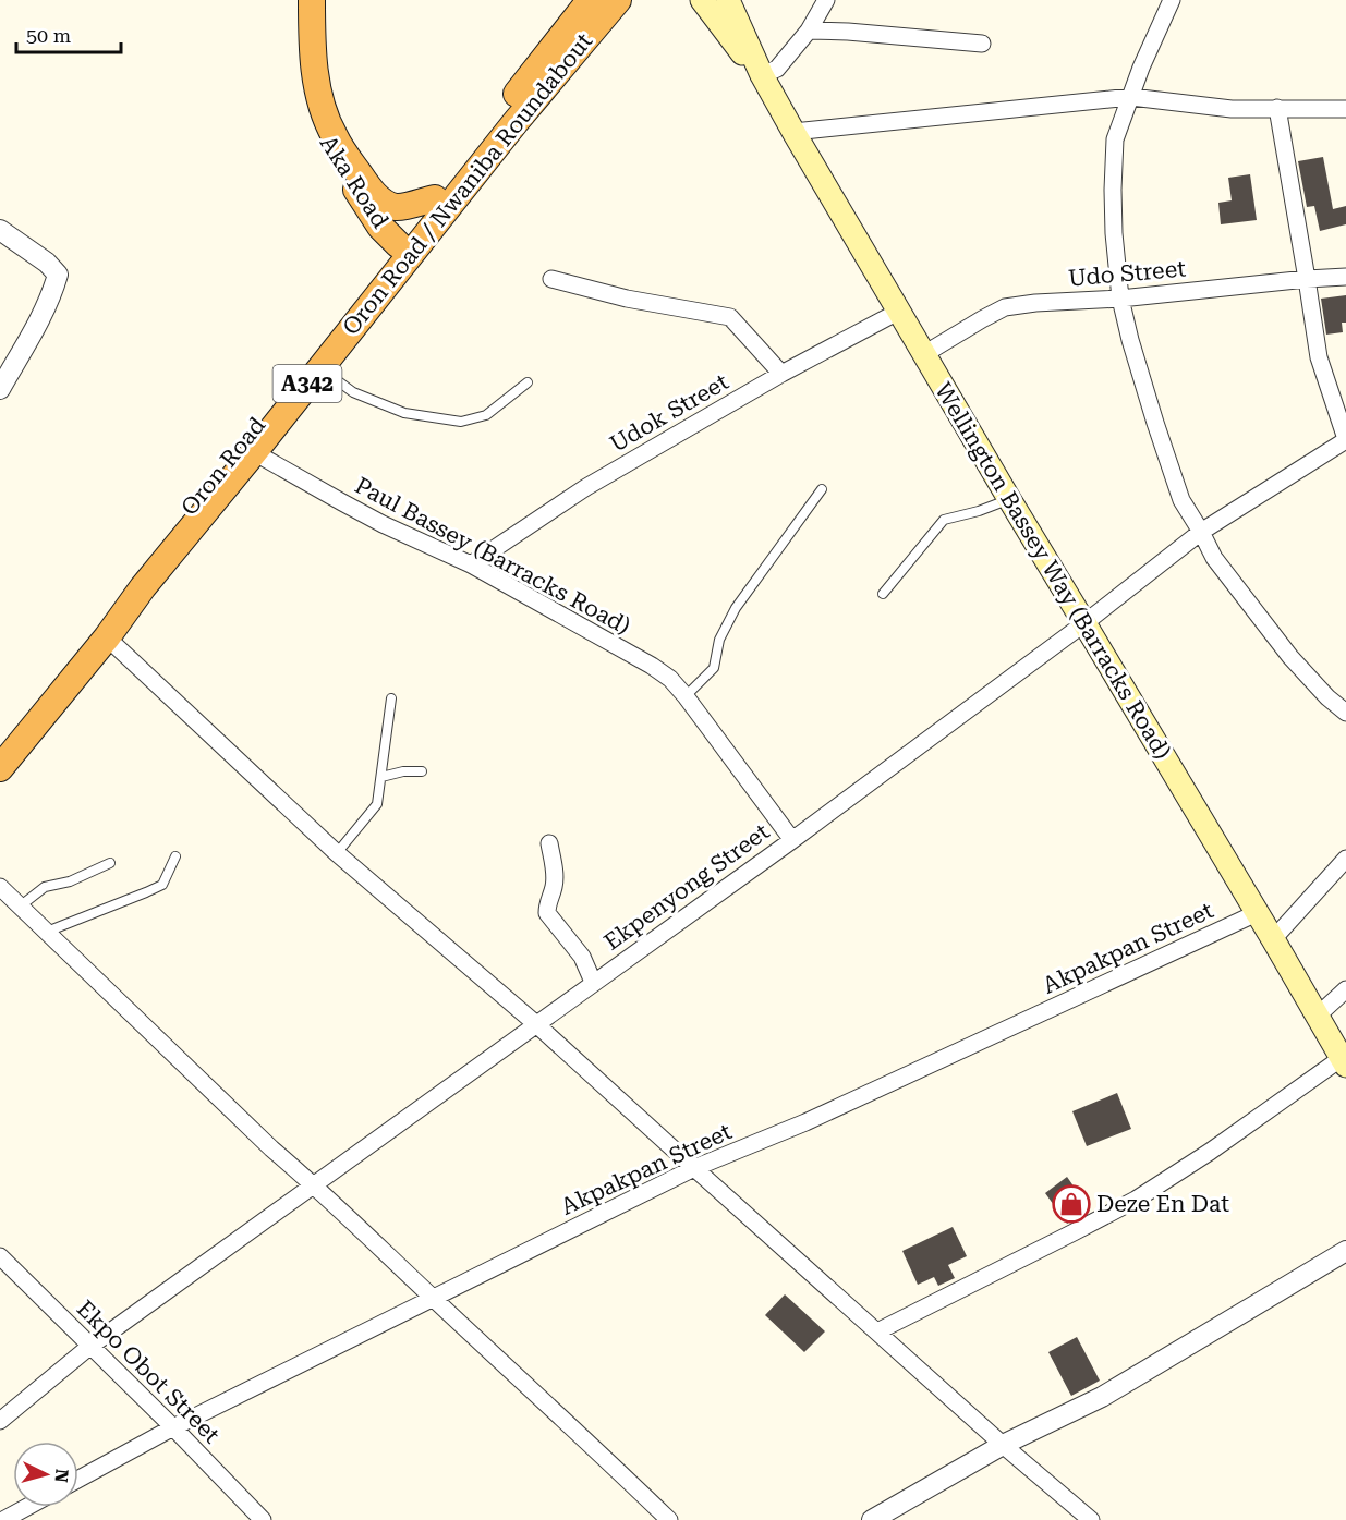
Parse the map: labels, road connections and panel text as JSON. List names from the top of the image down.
{
  "streets": {
    "highway": [
      "Aka Road",
      "Oron Road / Nwaniba Roundabout",
      "A342",
      "Oron Road"
    ],
    "main road": ["Wellington Bassey Way (Barracks Road)"],
    "street": [
      "Udo Street",
      "Udok Street",
      "Paul Bassey (Barracks Road)",
      "Ekpenyong Street",
      "Akpakpan Street",
      "Ekpo Obot Street"
    ]
  },
  "crossings": [
    ["Aka Road", "Oron Road"],
    ["Oron Road / Nwaniba Roundabout", "Paul Bassey (Barracks Road)"],
    ["Udo Street", "Wellington Bassey Way (Barracks Road)"],
    ["Udok Street", "Paul Bassey (Barracks Road)"],
    ["Udok Street", "Wellington Bassey Way (Barracks Road)"],
    ["Paul Bassey (Barracks Road)", "Ekpenyong Street"],
    ["Wellington Bassey Way (Barracks Road)", "Ekpenyong Street"],
    ["Wellington Bassey Way (Barracks Road)", "Akpakpan Street"],
    ["Ekpenyong Street", "Ekpo Obot Street"],
    ["Akpakpan Street", "Ekpo Obot Street"]
  ],
  "places": {
    "shop": ["Deze En Dat"]
  },
  "scale_bar": "50 m",
  "north": "right"
}
